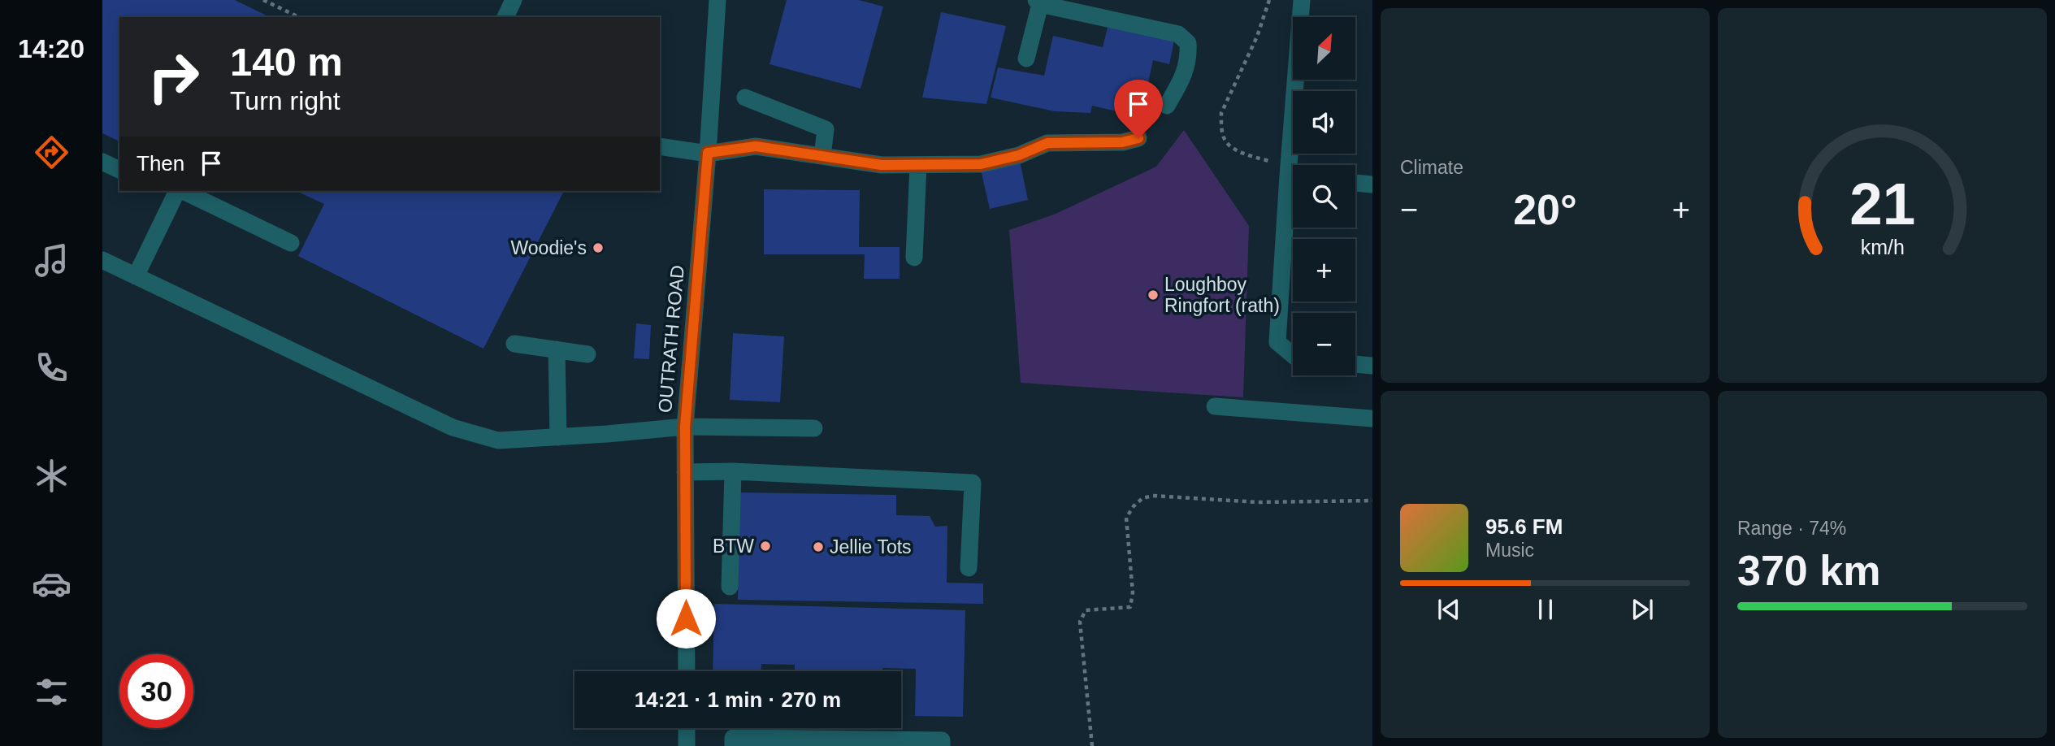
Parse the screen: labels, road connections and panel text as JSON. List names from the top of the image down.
{
  "streets": {
    "street": ["OUTRATH ROAD"]
  },
  "places": [
    "Woodie's",
    "Loughboy Ringfort (rath)",
    "BTW",
    "Jellie Tots"
  ],
  "north": "top right",
  "page": {
    "tabs": "14:20",
    "tile": [
      "Climate",
      ["Range · 74%", "370 km"]
    ],
    "map_buttons": ["+", "−"],
    "turn": ["140 m", "Turn right"],
    "then": "Then",
    "heat": ["−", "20°", "+"],
    "song": ["95.6 FM", "Music"],
    "limit": "30",
    "trip": "14:21 · 1 min · 270 m",
    "gauge": ["21", "km/h"]
  }
}
